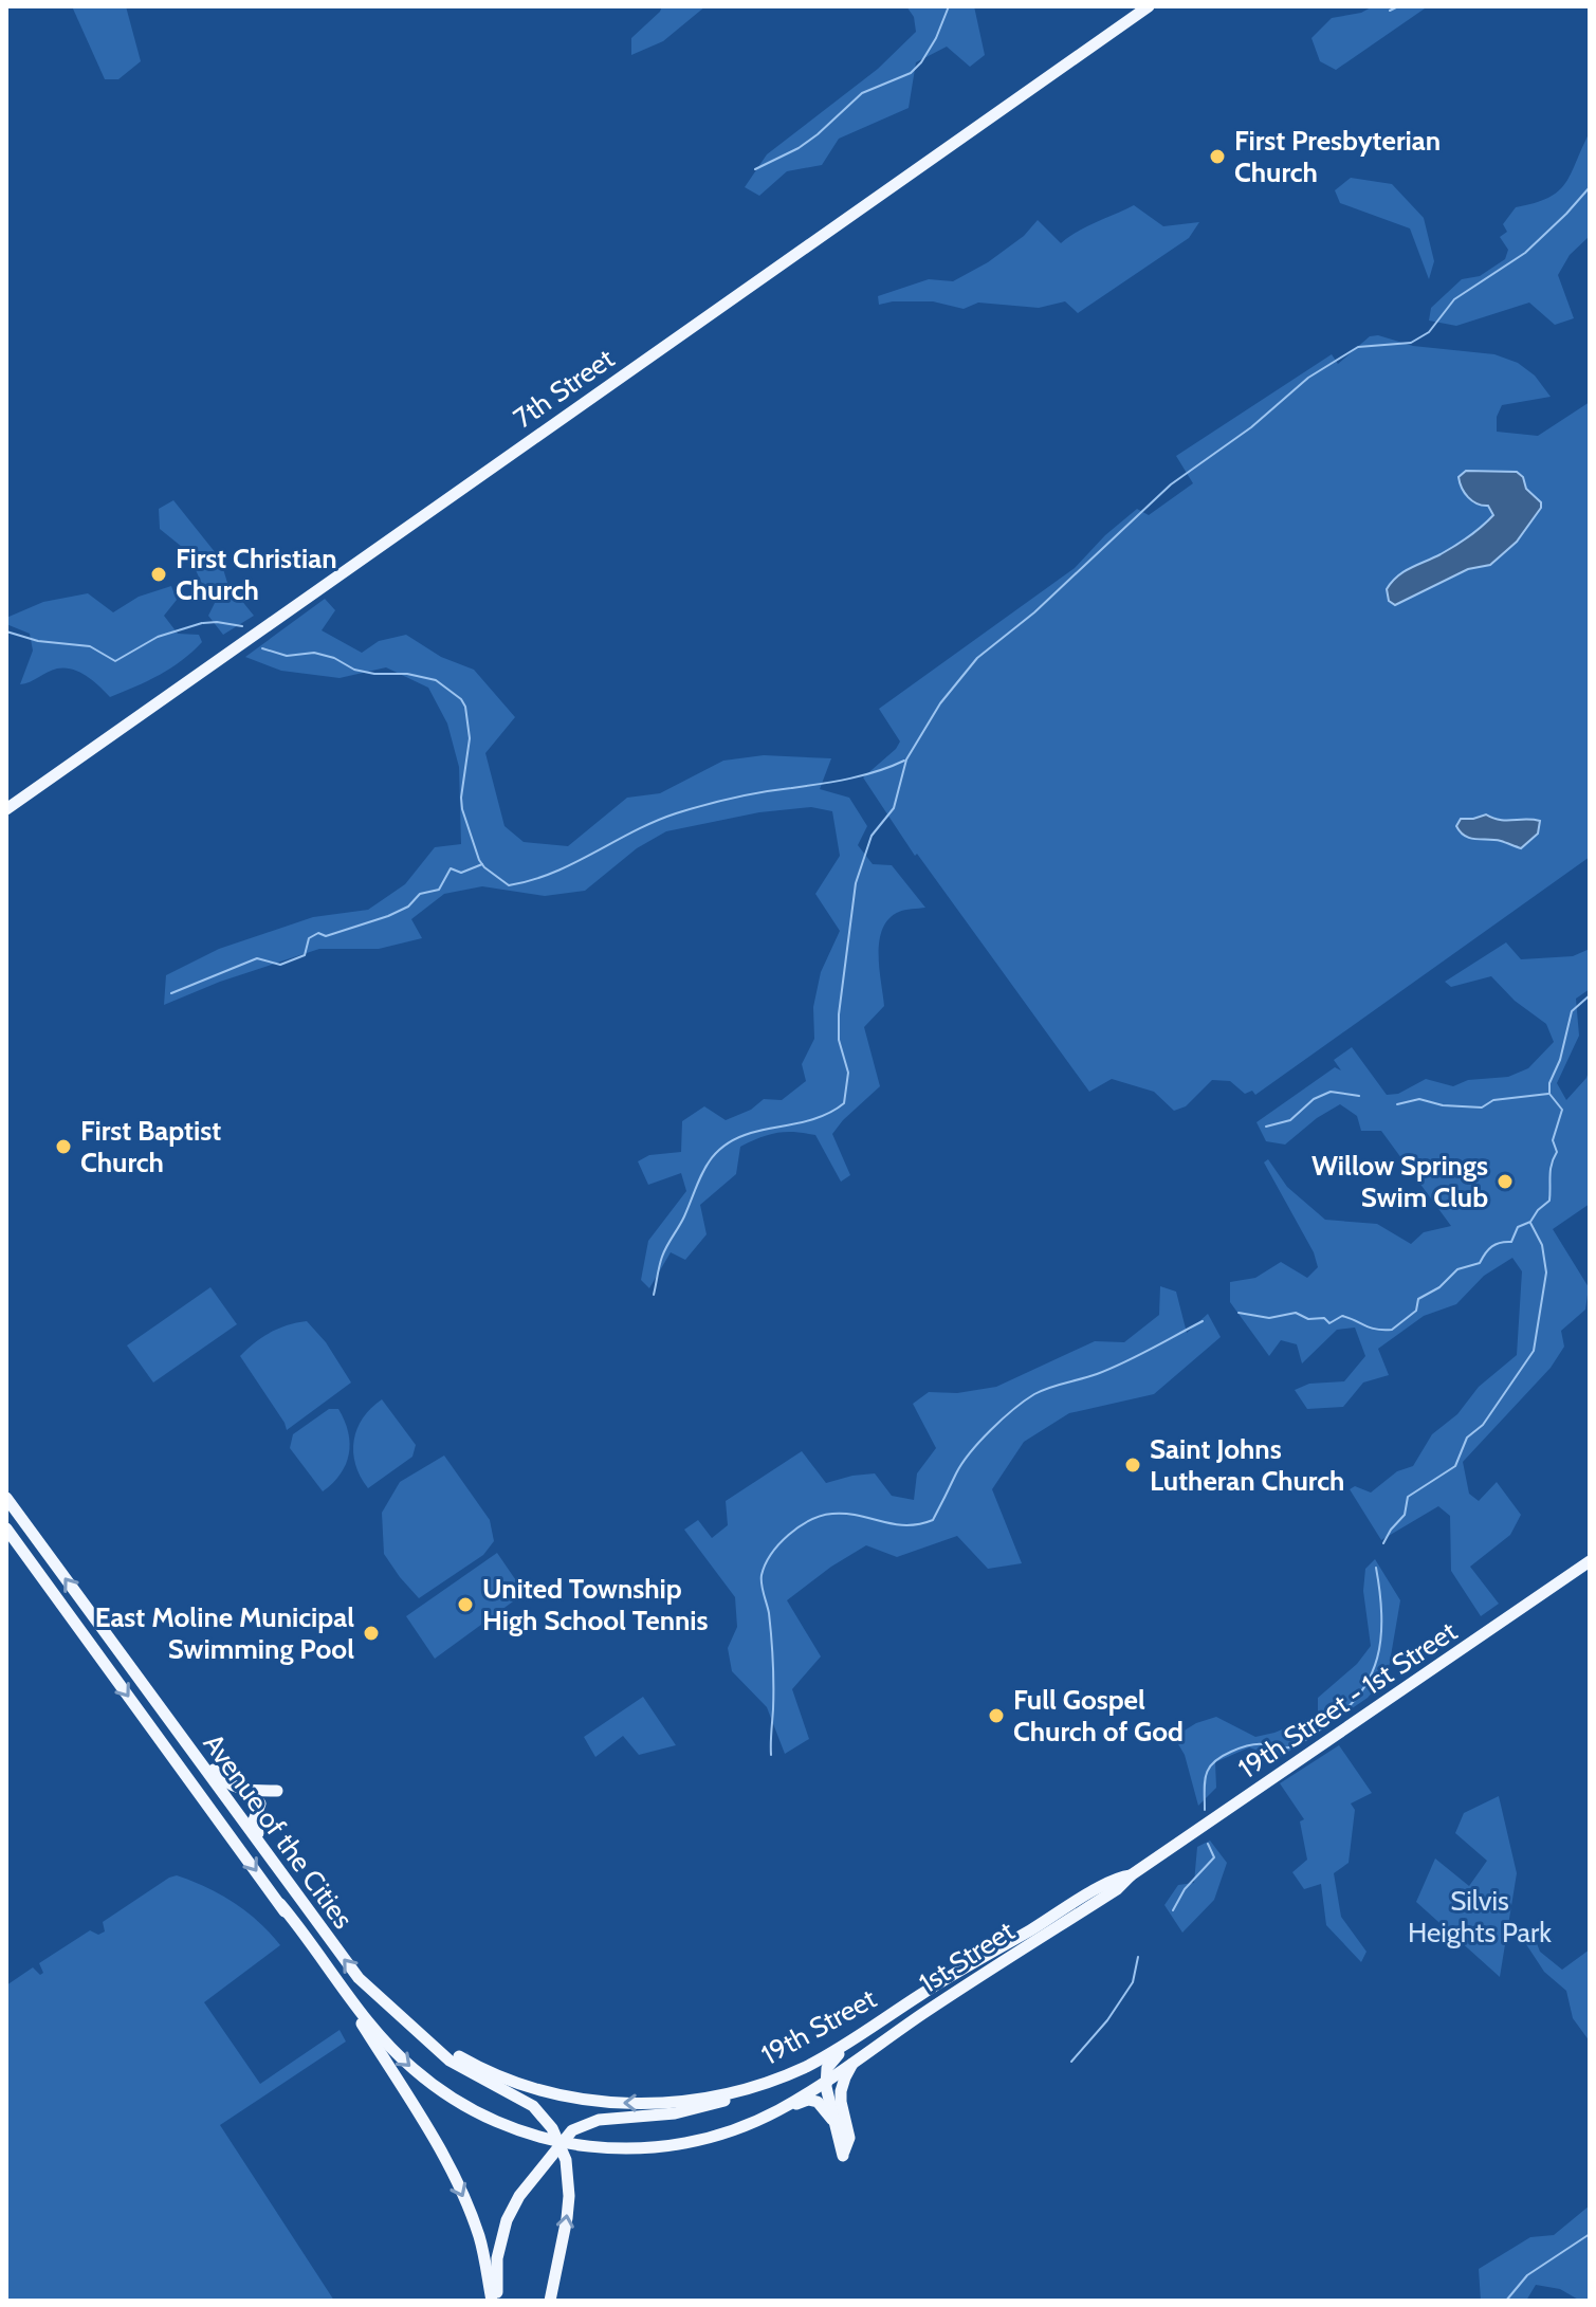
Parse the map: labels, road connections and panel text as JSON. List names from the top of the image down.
{
  "streets": {
    "main road": [
      "7th Street",
      "19th Street - 1st Street",
      "Avenue of the Cities",
      "1st Street",
      "19th Street"
    ]
  },
  "crossings": [
    ["19th Street - 1st Street", "1st Street"],
    ["19th Street - 1st Street", "19th Street"],
    ["Avenue of the Cities", "1st Street"],
    ["Avenue of the Cities", "19th Street"],
    ["1st Street", "19th Street"]
  ],
  "one_way": ["19th Street"],
  "parks": ["Silvis Heights Park"],
  "places": [
    "First Presbyterian Church",
    "First Christian Church",
    "First Baptist Church",
    "Willow Springs Swim Club",
    "Saint Johns Lutheran Church",
    "United Township High School Tennis",
    "East Moline Municipal Swimming Pool",
    "Full Gospel Church of God"
  ]
}
